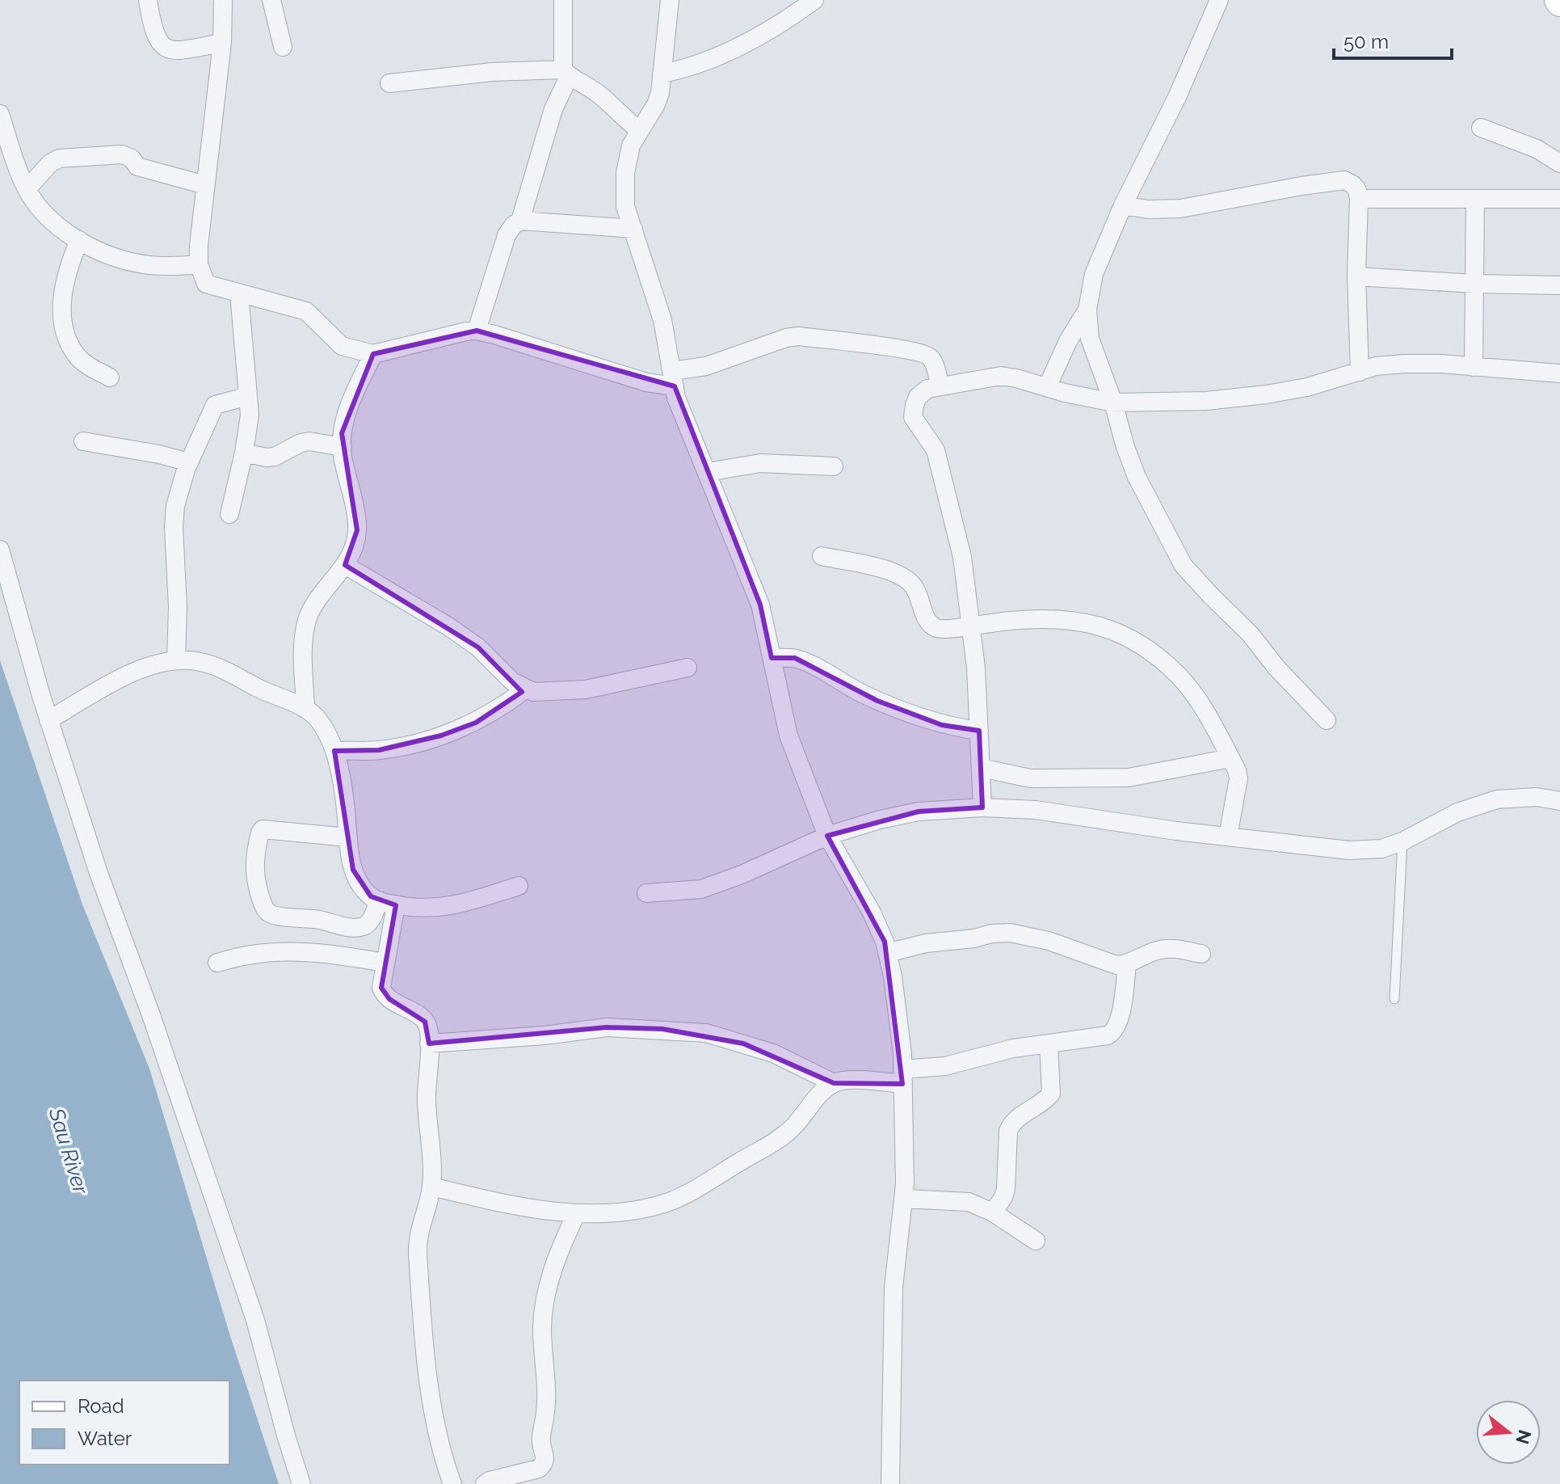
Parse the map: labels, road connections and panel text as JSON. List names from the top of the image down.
{
  "water": ["Sau River"],
  "legend": ["Road", "Water"],
  "scale_bar": "50 m",
  "north": "right"
}
